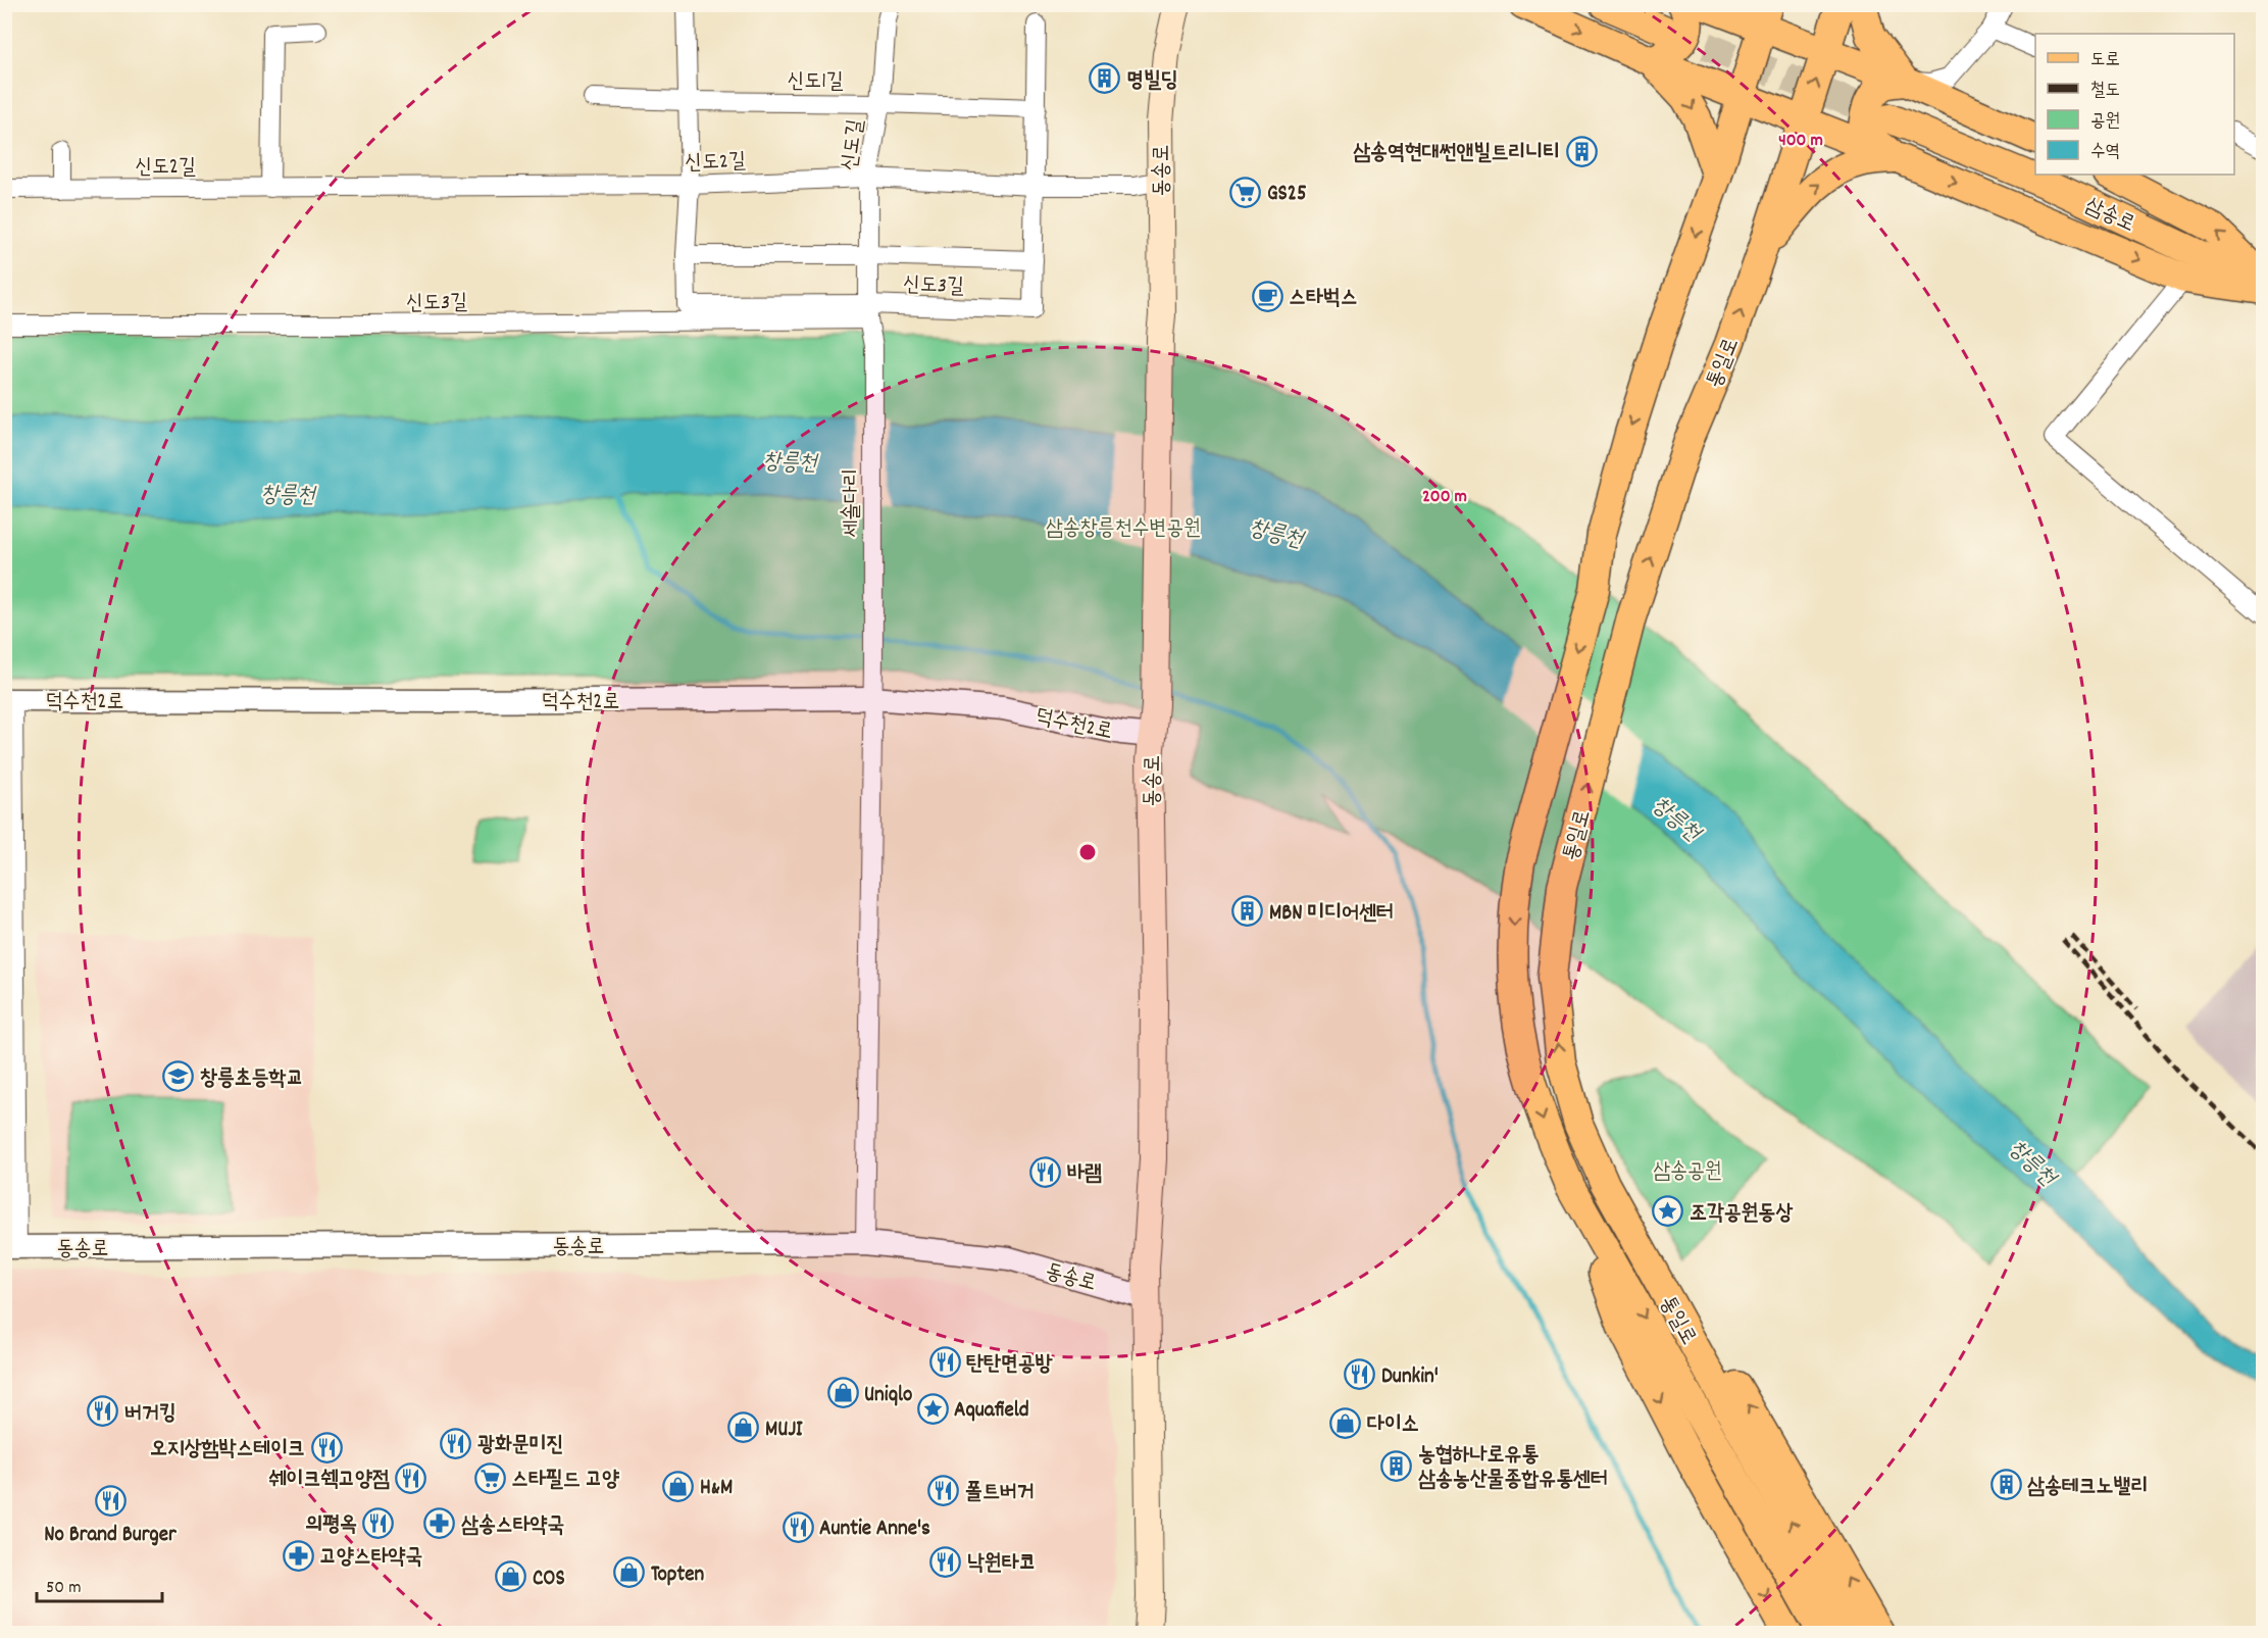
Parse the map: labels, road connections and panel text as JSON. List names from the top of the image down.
{
  "streets": {
    "main road": ["동송로", "삼송로", "통일로"],
    "street": [
      "신도1길",
      "신도길",
      "신도2길",
      "신도3길",
      "세솔다리",
      "덕수천2로"
    ]
  },
  "crossings": [
    ["신도1길", "신도길"],
    ["신도길", "신도2길"],
    ["신도길", "신도3길"],
    ["신도길", "세솔다리"],
    ["신도2길", "동송로"],
    ["동송로", "세솔다리"],
    ["동송로", "덕수천2로"],
    ["세솔다리", "덕수천2로"]
  ],
  "water": ["창릉천"],
  "parks": ["삼송창릉천수변공원", "삼송공원"],
  "places": {
    "building": [
      "명빌딩",
      "삼송역현대썬앤빌트리니티",
      "MBN 미디어센터",
      "농협하나로유통 삼송농산물종합유통센터",
      "삼송테크노밸리"
    ],
    "supermarket": ["GS25", "스타필드 고양"],
    "cafe": ["스타벅스"],
    "school or university": ["창릉초등학교"],
    "restaurant": [
      "바램",
      "탄탄면공방",
      "Dunkin'",
      "버거킹",
      "광화문미진",
      "오지상함박스테이크",
      "쉐이크쉑고양점",
      "폴트버거",
      "No Brand Burger",
      "의평옥",
      "Auntie Anne's",
      "낙원타코"
    ],
    "place": ["조각공원동상", "Aquafield"],
    "shop": [
      "Uniqlo",
      "다이소",
      "MUJI",
      "H&M",
      "Topten",
      "COS"
    ],
    "pharmacy": ["삼송스타약국", "고양스타약국"]
  },
  "legend": [
    "도로",
    "철도",
    "공원",
    "수역"
  ],
  "scale_bar": "50 m",
  "rings": ["400 m", "200 m"]
}
